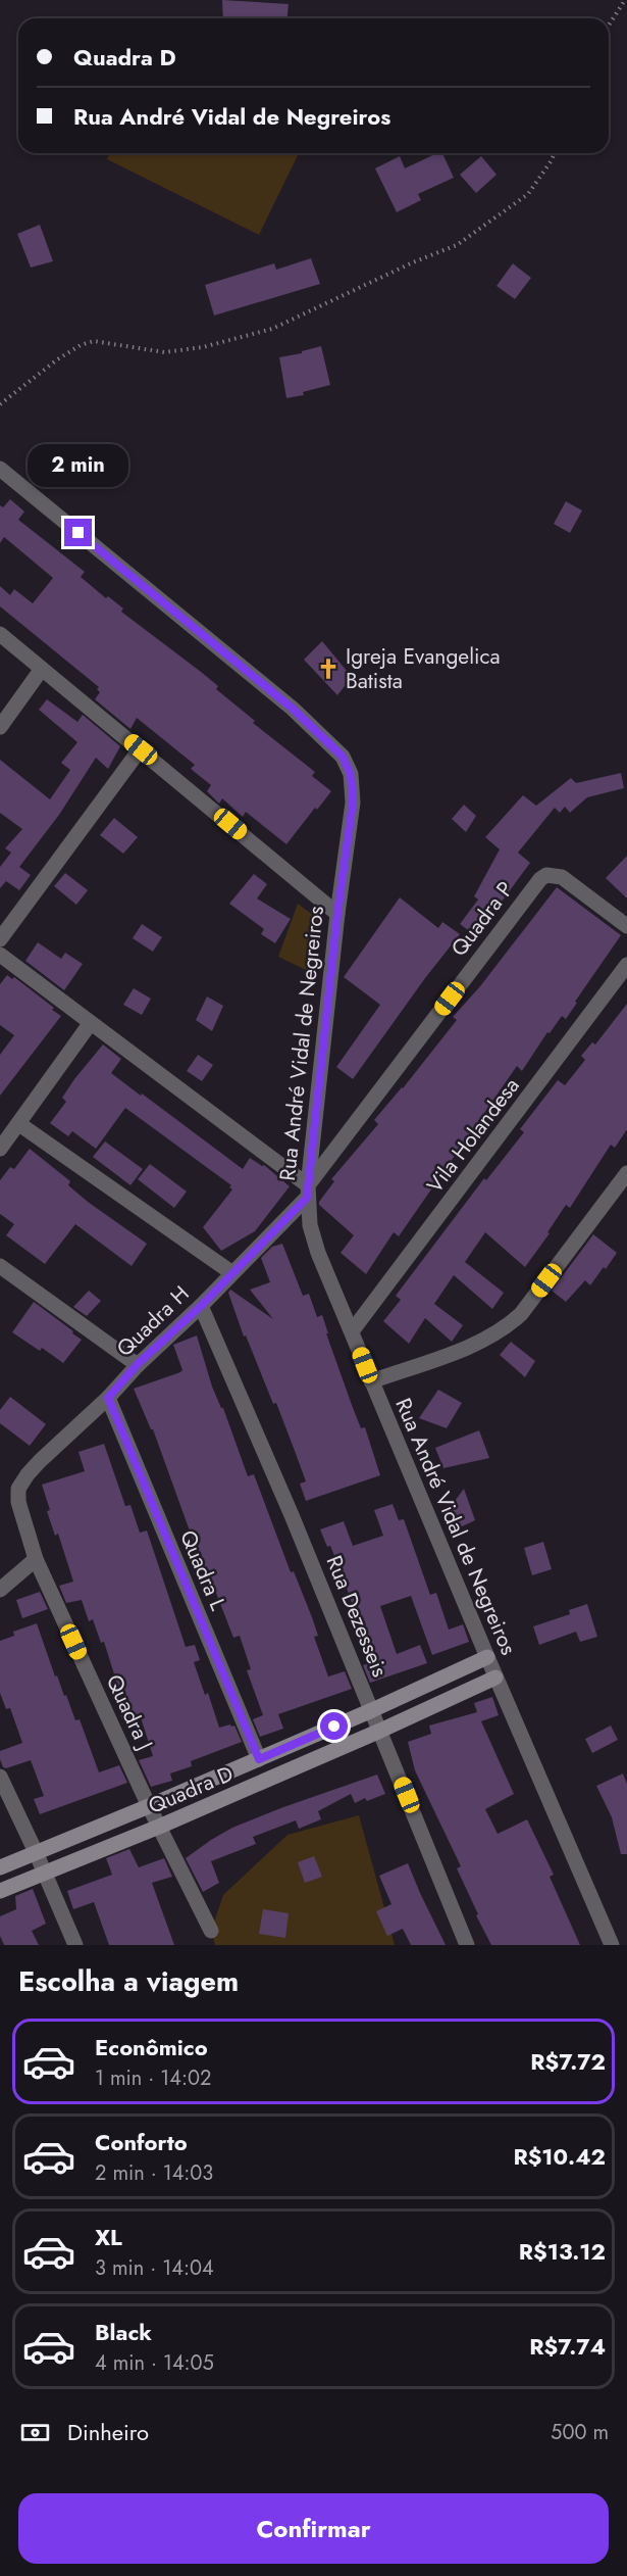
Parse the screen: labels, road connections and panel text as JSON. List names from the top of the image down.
{
  "streets": {
    "street": [
      "Quadra P",
      "Rua André Vidal de Negreiros",
      "Vila Holandesa",
      "Quadra H",
      "Quadra L",
      "Rua Dezesseis",
      "Quadra J",
      "Quadra D"
    ]
  },
  "crossings": [
    ["Quadra P", "Rua André Vidal de Negreiros"],
    ["Quadra P", "Quadra H"],
    ["Rua André Vidal de Negreiros", "Vila Holandesa"],
    ["Rua André Vidal de Negreiros", "Quadra H"],
    ["Rua André Vidal de Negreiros", "Quadra D"],
    ["Quadra H", "Quadra L"],
    ["Quadra H", "Rua Dezesseis"],
    ["Quadra H", "Quadra J"],
    ["Quadra L", "Quadra D"],
    ["Rua Dezesseis", "Quadra D"],
    ["Quadra J", "Quadra D"]
  ],
  "places": {
    "church": ["Igreja Evangelica Batista"]
  },
  "page": {
    "banner": ["Quadra D", "Rua André Vidal de Negreiros"],
    "bubble": "2 min",
    "heading": "Escolha a viagem",
    "list": [
      {
        "name": "Econômico",
        "note": "1 min · 14:02",
        "value": "R$7.72"
      },
      {
        "name": "Conforto",
        "note": "2 min · 14:03",
        "value": "R$10.42"
      },
      {
        "name": "XL",
        "note": "3 min · 14:04",
        "value": "R$13.12"
      },
      {
        "name": "Black",
        "note": "4 min · 14:05",
        "value": "R$7.74"
      }
    ],
    "pay": ["Dinheiro", "500 m"],
    "buttons": "Confirmar"
  }
}
